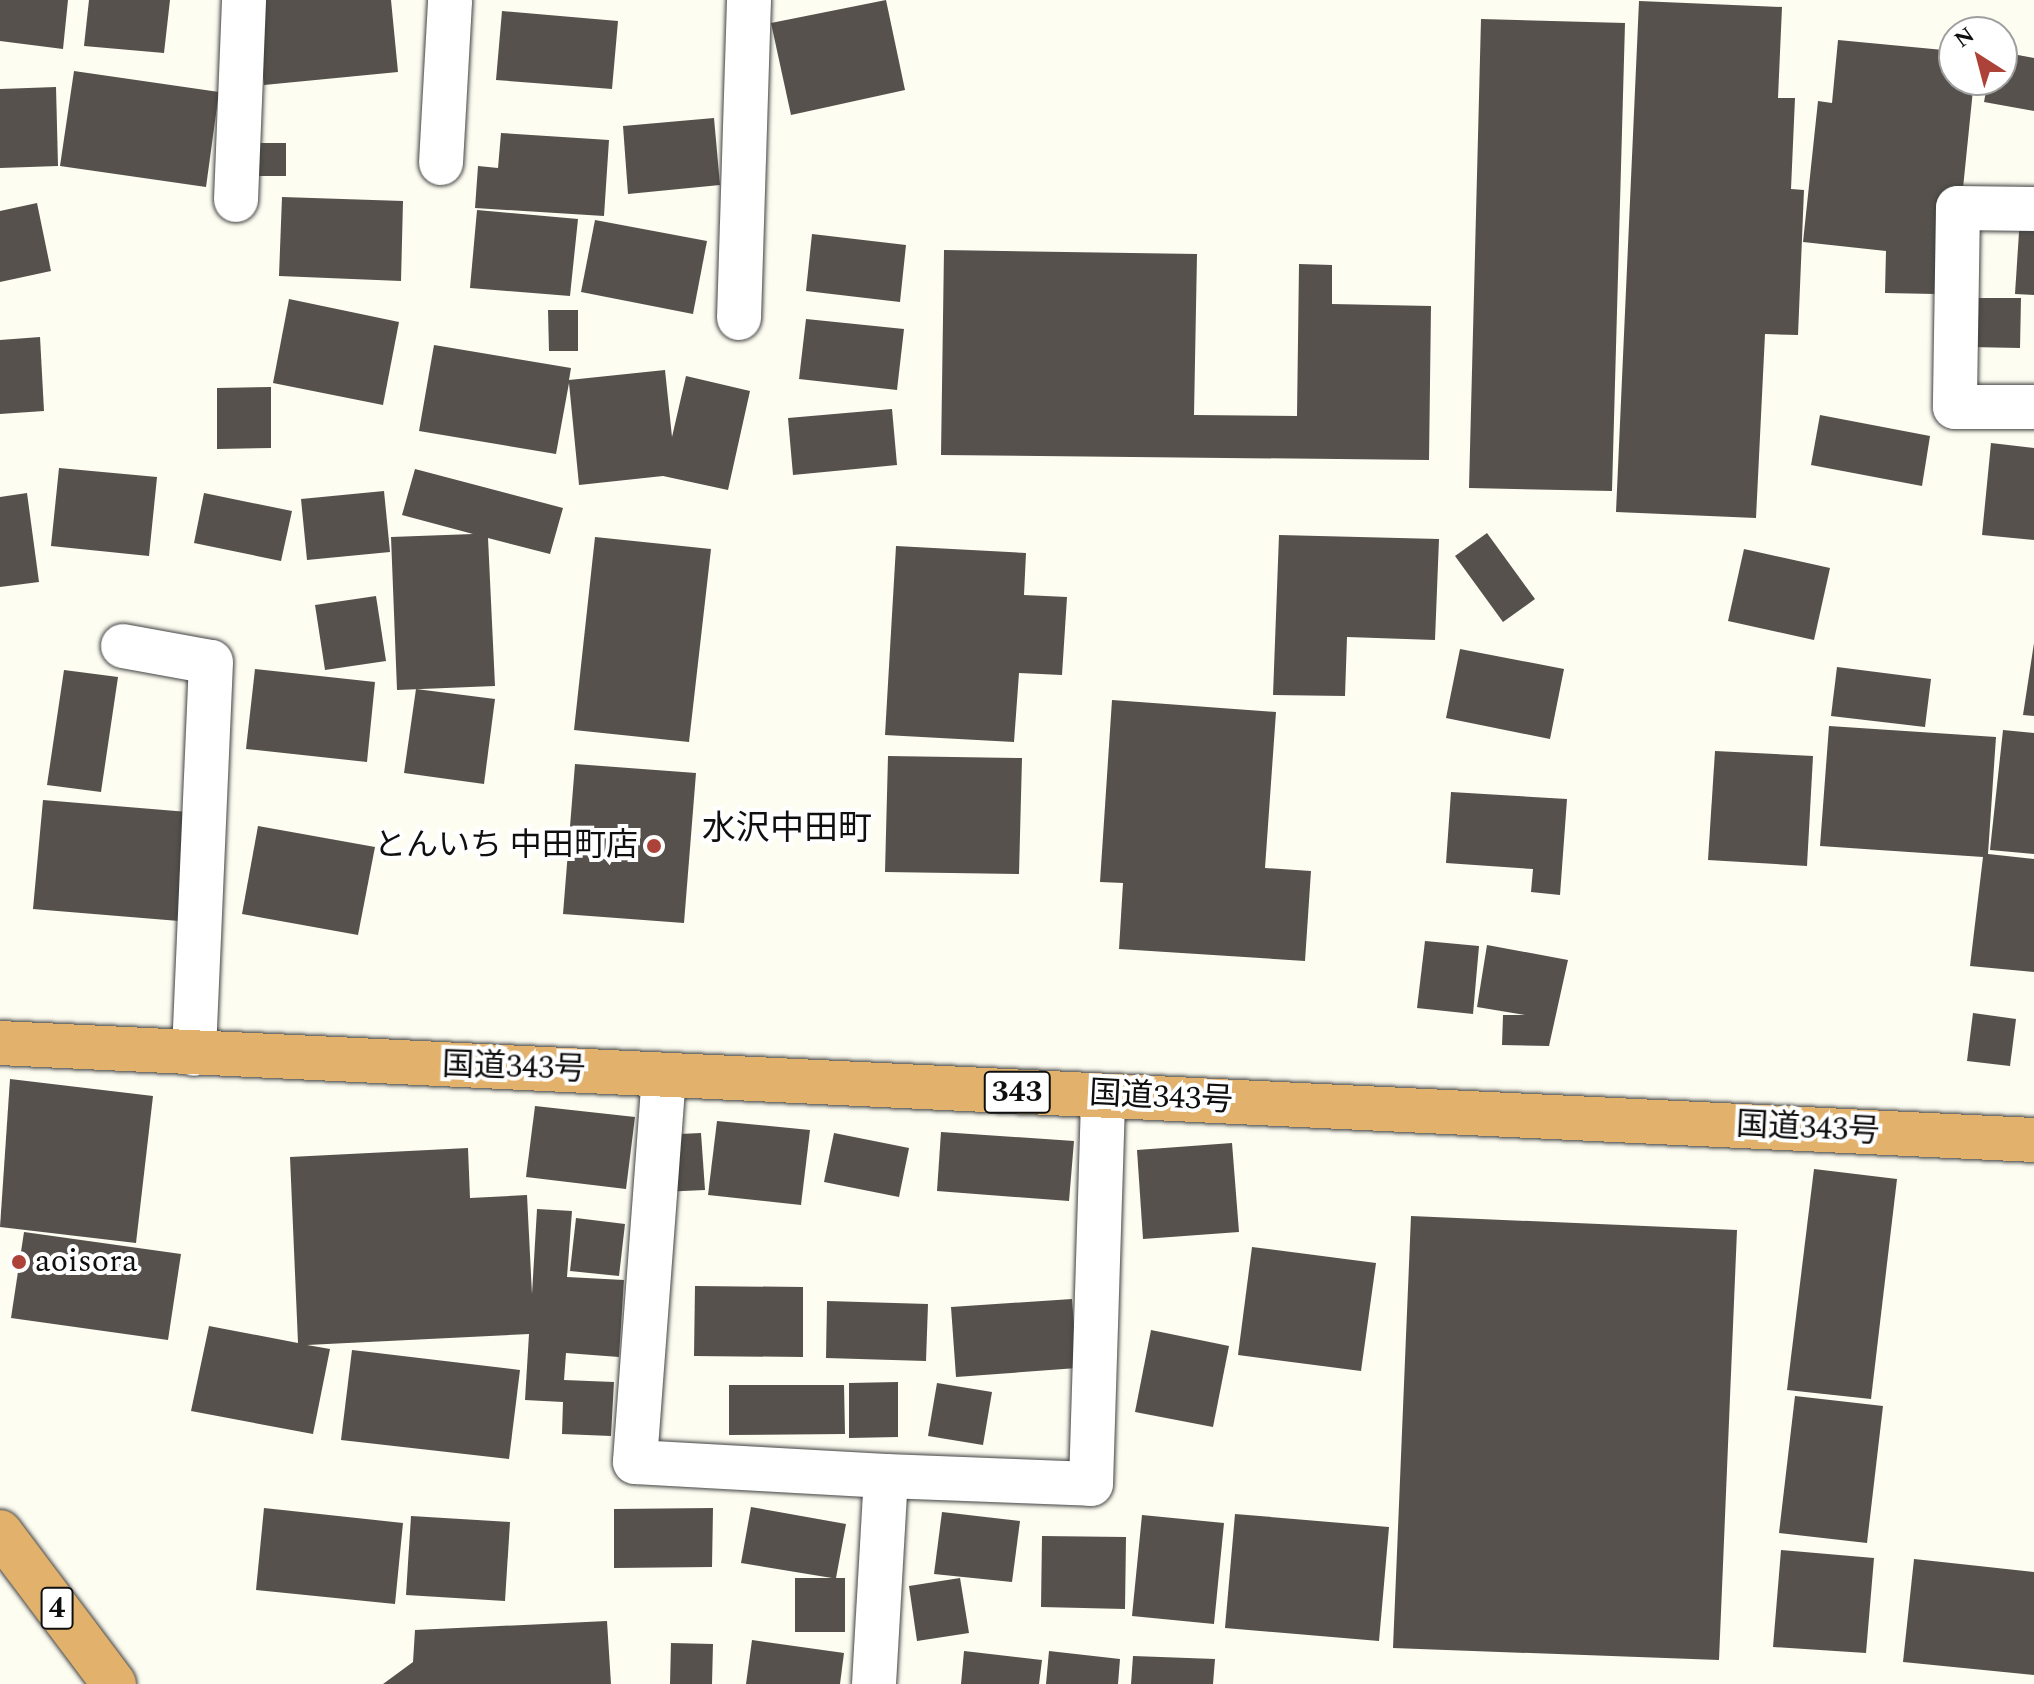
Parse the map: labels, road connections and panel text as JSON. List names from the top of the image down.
{
  "streets": {
    "highway": ["国道343号", "343", "4"]
  },
  "districts": ["水沢中田町"],
  "places": ["とんいち 中田町店", "aoisora"],
  "north": "top left"
}
